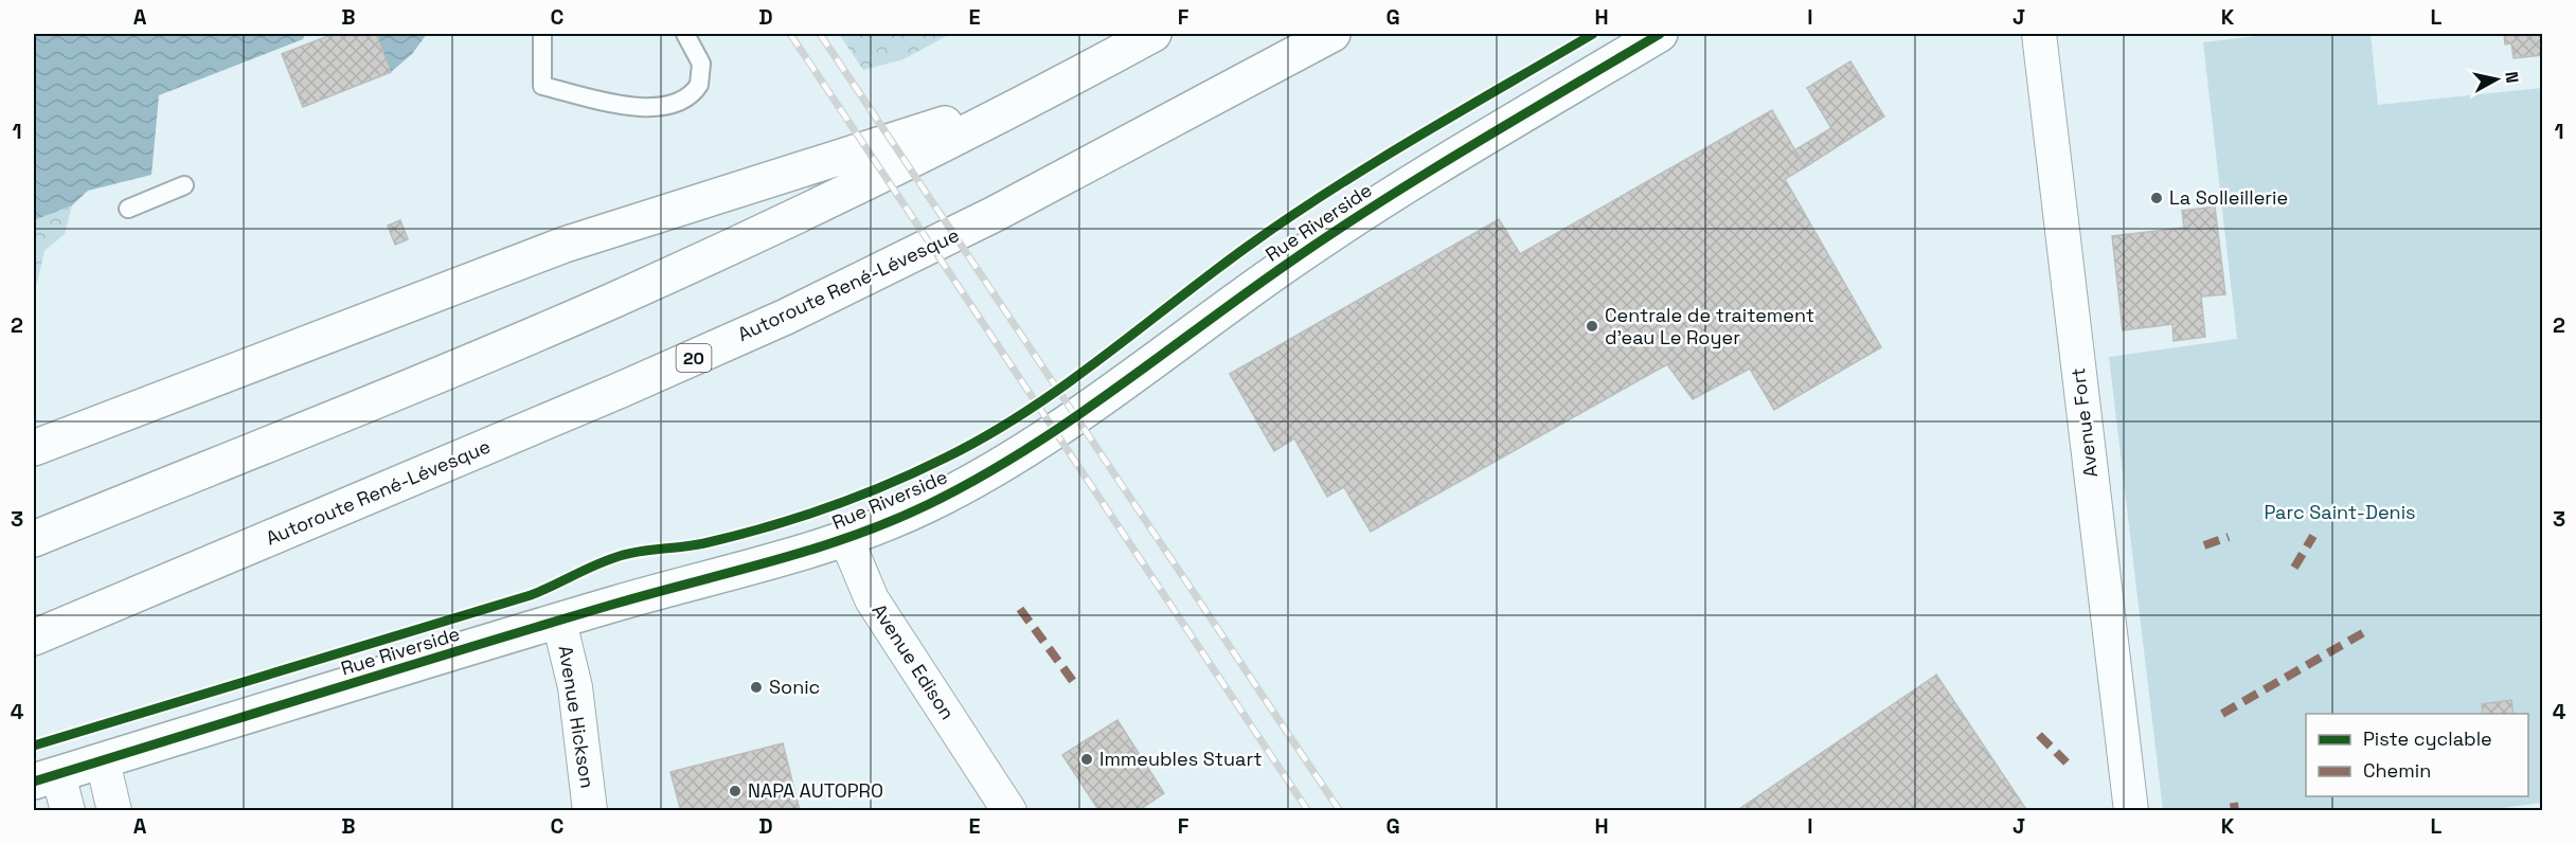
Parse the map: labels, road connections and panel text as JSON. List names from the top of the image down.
{
  "streets": {
    "main road": ["Rue Riverside", "Autoroute René-Lévesque", "20"],
    "street": ["Avenue Fort", "Avenue Edison", "Avenue Hickson"]
  },
  "crossings": [
    ["Rue Riverside", "Avenue Edison"],
    ["Rue Riverside", "Avenue Hickson"]
  ],
  "parks": ["Parc Saint-Denis"],
  "places": [
    "La Solleillerie",
    "Centrale de traitement d'eau Le Royer",
    "Sonic",
    "Immeubles Stuart",
    "NAPA AUTOPRO"
  ],
  "legend": ["Piste cyclable", "Chemin"],
  "north": "right",
  "grid": {
    "columns": [
      "A",
      "B",
      "C",
      "D",
      "E",
      "F",
      "G",
      "H",
      "I",
      "J",
      "K",
      "L"
    ],
    "rows": [
      "1",
      "2",
      "3",
      "4"
    ]
  }
}
